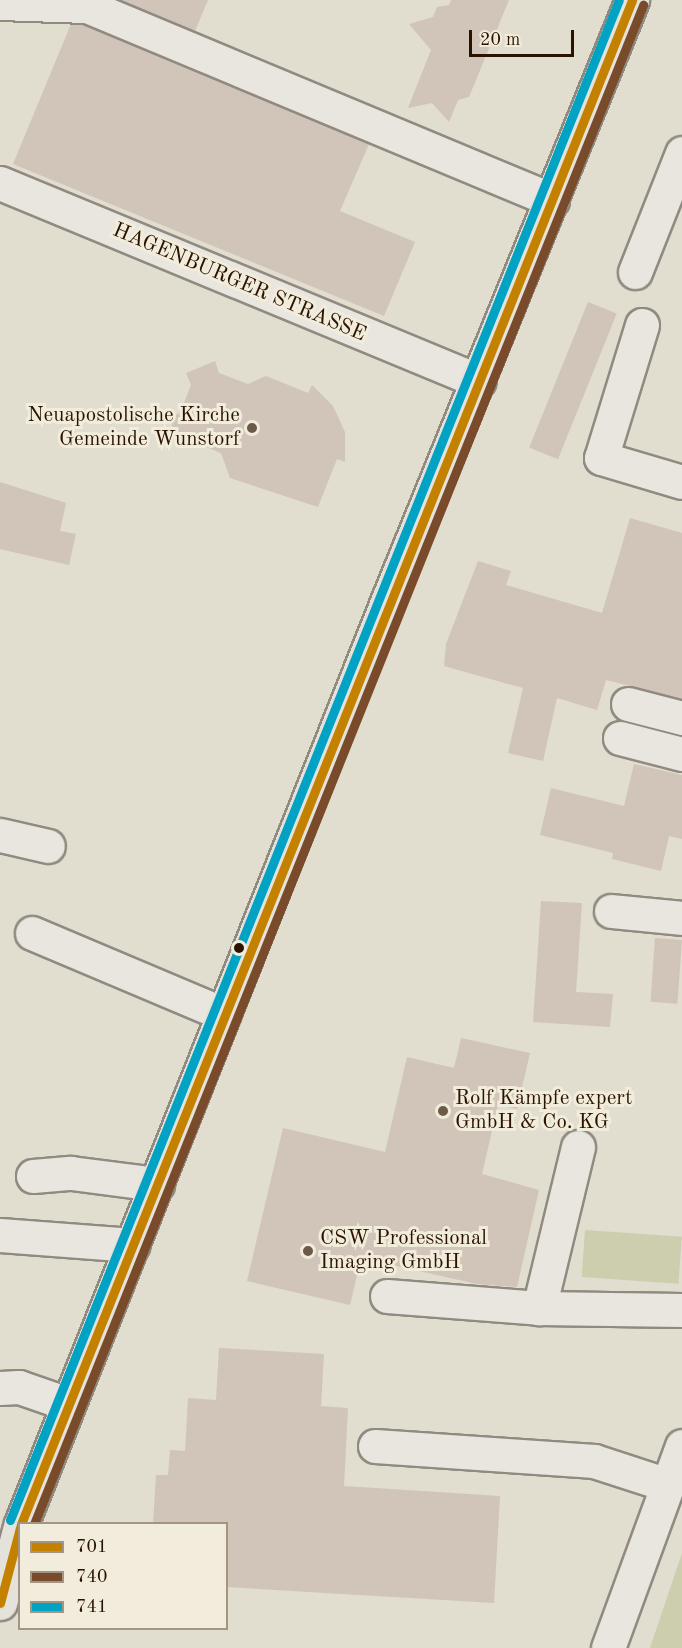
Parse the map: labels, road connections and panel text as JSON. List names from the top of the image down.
{
  "streets": {
    "street": ["HAGENBURGER STRASSE"]
  },
  "places": ["Neuapostolische Kirche Gemeinde Wunstorf", "Rolf Kämpfe expert GmbH & Co. KG", "CSW Professional Imaging GmbH"],
  "lines": ["transit line 701", "transit line 741", "transit line 740"],
  "legend": ["701", "740", "741"],
  "scale_bar": "20 m"
}
